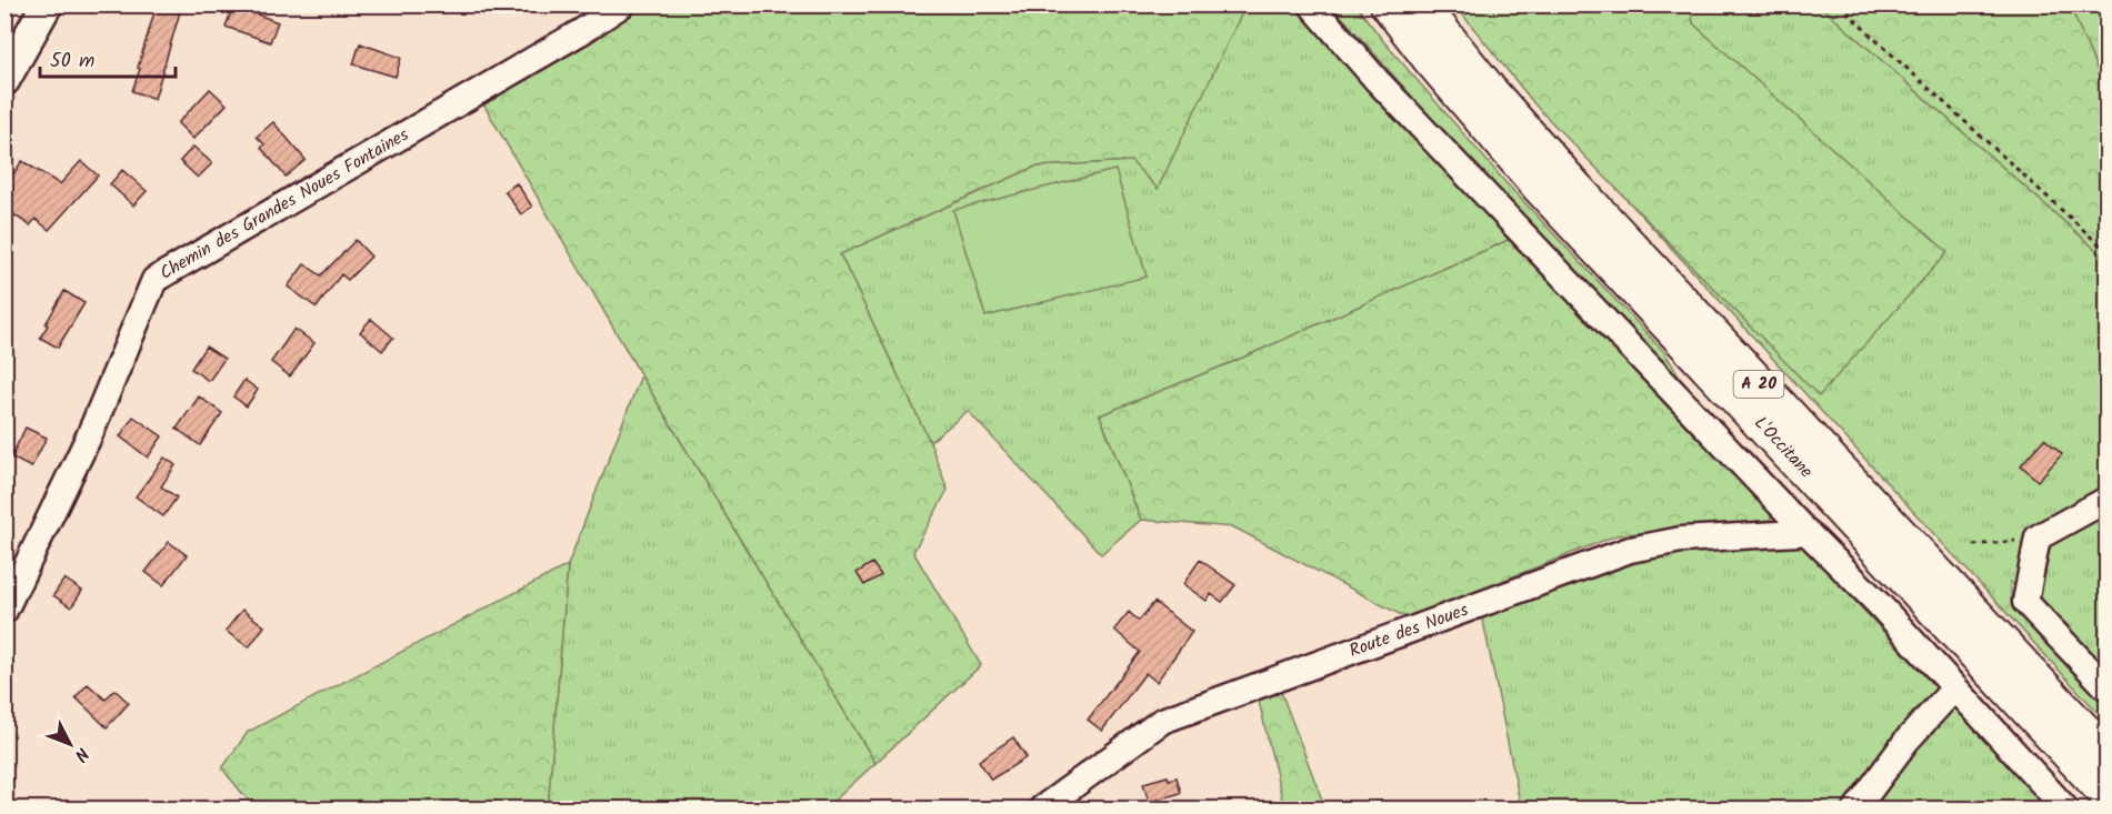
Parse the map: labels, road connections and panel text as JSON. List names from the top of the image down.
{
  "streets": {
    "highway": ["A 20", "L'Occitane"],
    "street": ["Chemin des Grandes Noues Fontaines", "Route des Noues"]
  },
  "scale_bar": "50 m",
  "north": "bottom right"
}
